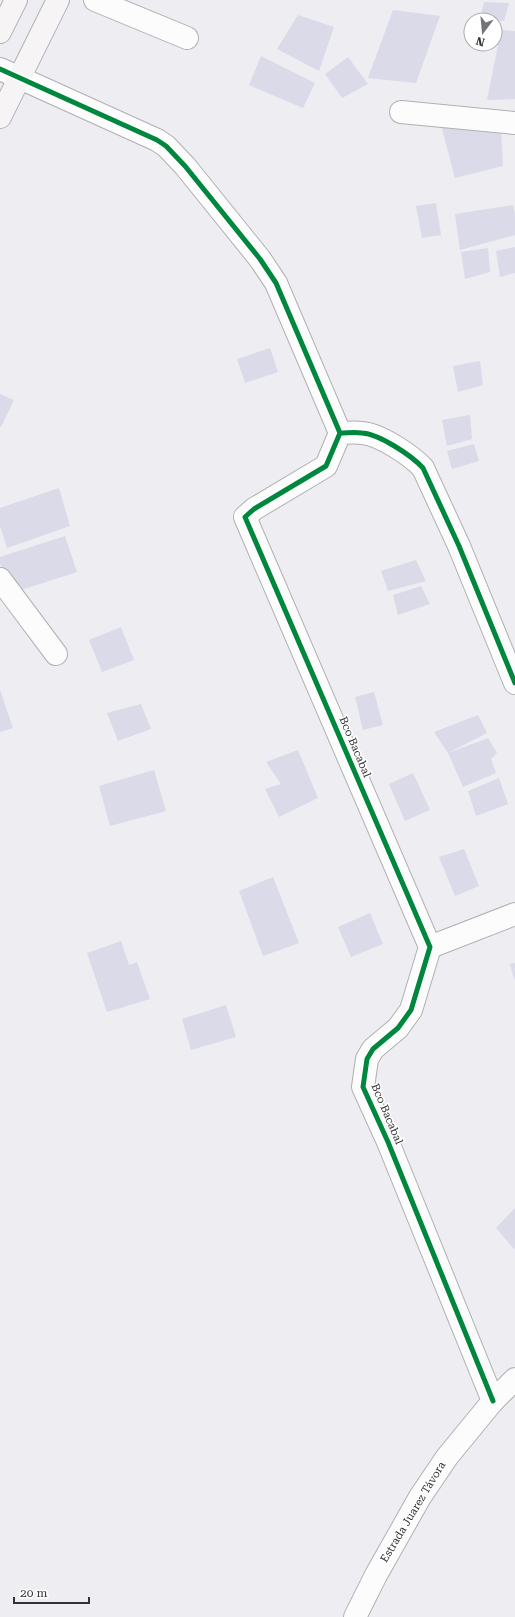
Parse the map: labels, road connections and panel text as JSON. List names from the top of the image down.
{
  "streets": {
    "street": ["Bco Bacabal", "Estrada Juarez Távora"]
  },
  "crossings": [
    ["Bco Bacabal", "Estrada Juarez Távora"]
  ],
  "scale_bar": "20 m",
  "north": "bottom"
}
